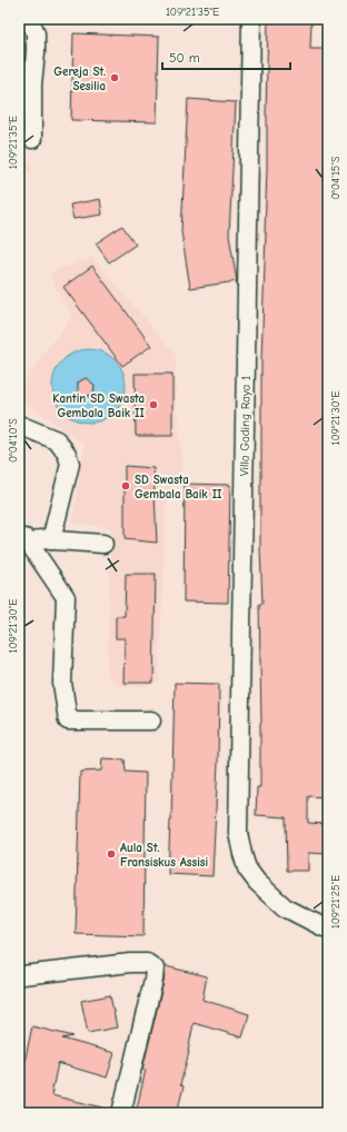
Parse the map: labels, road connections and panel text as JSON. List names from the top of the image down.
{
  "streets": {
    "street": ["Villa Gading Raya 1"]
  },
  "places": [
    "Gereja St. Sesilia",
    "Kantin SD Swasta Gembala Baik II",
    "SD Swasta Gembala Baik II",
    "Aula St. Fransiskus Assisi"
  ],
  "scale_bar": "50 m",
  "coordinates": [
    "109°21'35\"E",
    "0°04'15\"S",
    "109°21'30\"E",
    "0°04'10\"S",
    "109°21'25\"E"
  ]
}
